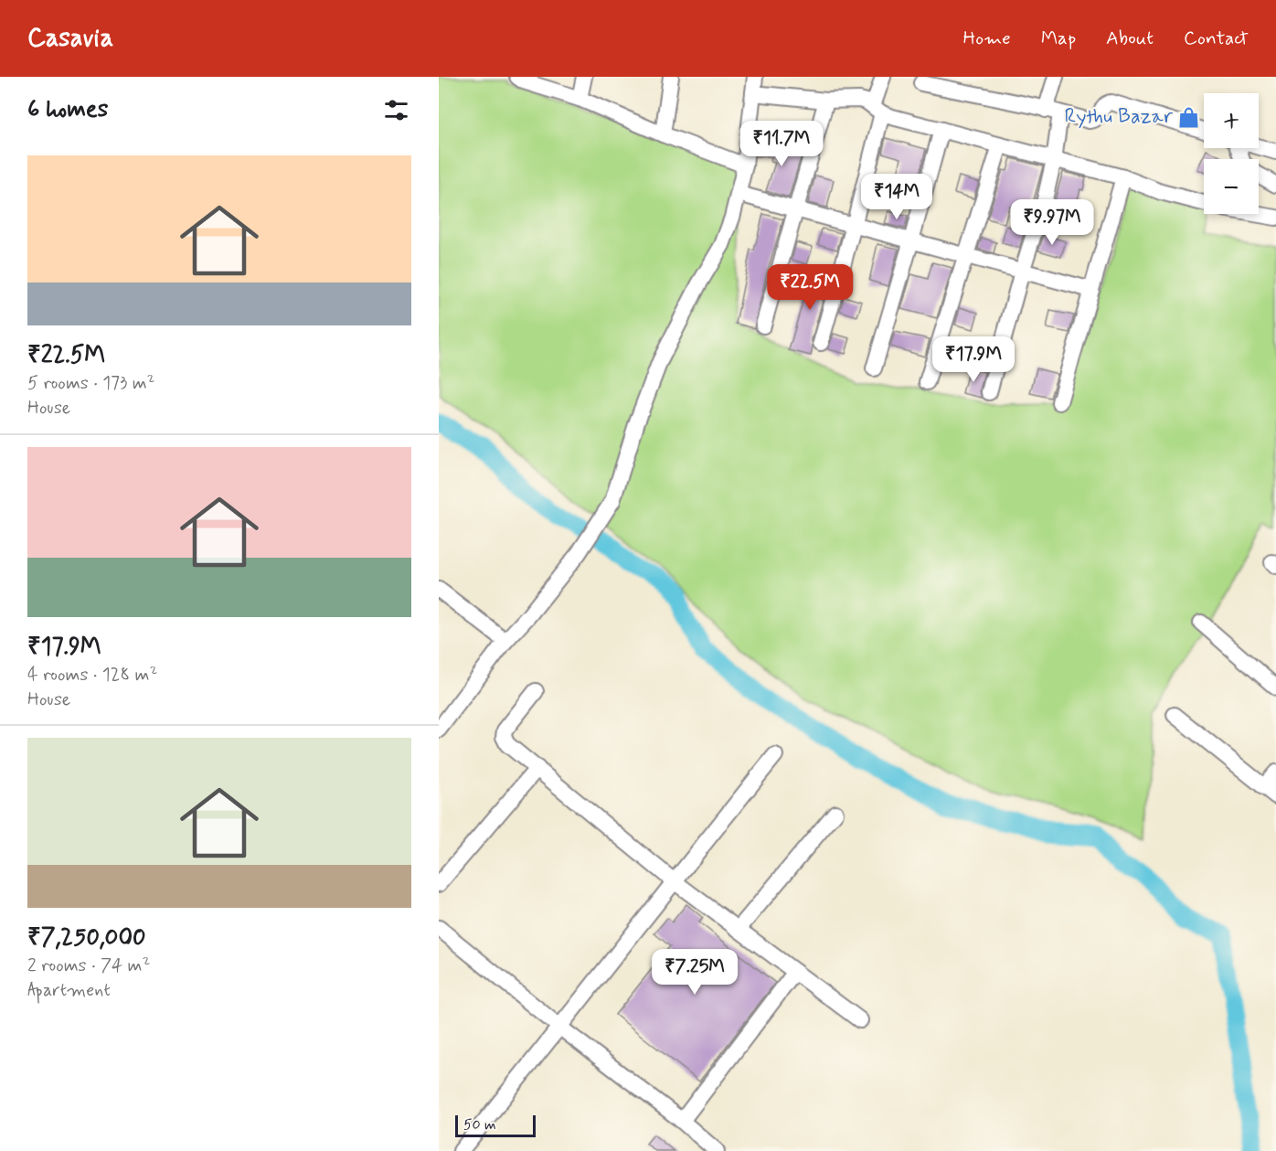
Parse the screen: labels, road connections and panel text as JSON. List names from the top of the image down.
{
  "places": {
    "shop": ["Rythu Bazar"]
  },
  "scale_bar": "50 m",
  "page": {
    "header": "Casavia",
    "nav": [
      "Home",
      "Map",
      "About",
      "Contact"
    ],
    "heading": "6 homes",
    "map_buttons": ["+", "−"],
    "price": [
      "₹11.7M",
      "₹14M",
      "₹9.97M",
      "₹22.5M",
      "₹17.9M",
      "₹7.25M"
    ],
    "list": [
      {
        "name": "₹22.5M",
        "note": "5 rooms · 173 m² · House"
      },
      {
        "name": "₹17.9M",
        "note": "4 rooms · 128 m² · House"
      },
      {
        "name": "₹7,250,000",
        "note": "2 rooms · 74 m² · Apartment"
      }
    ],
    "scale": "50 m"
  }
}
